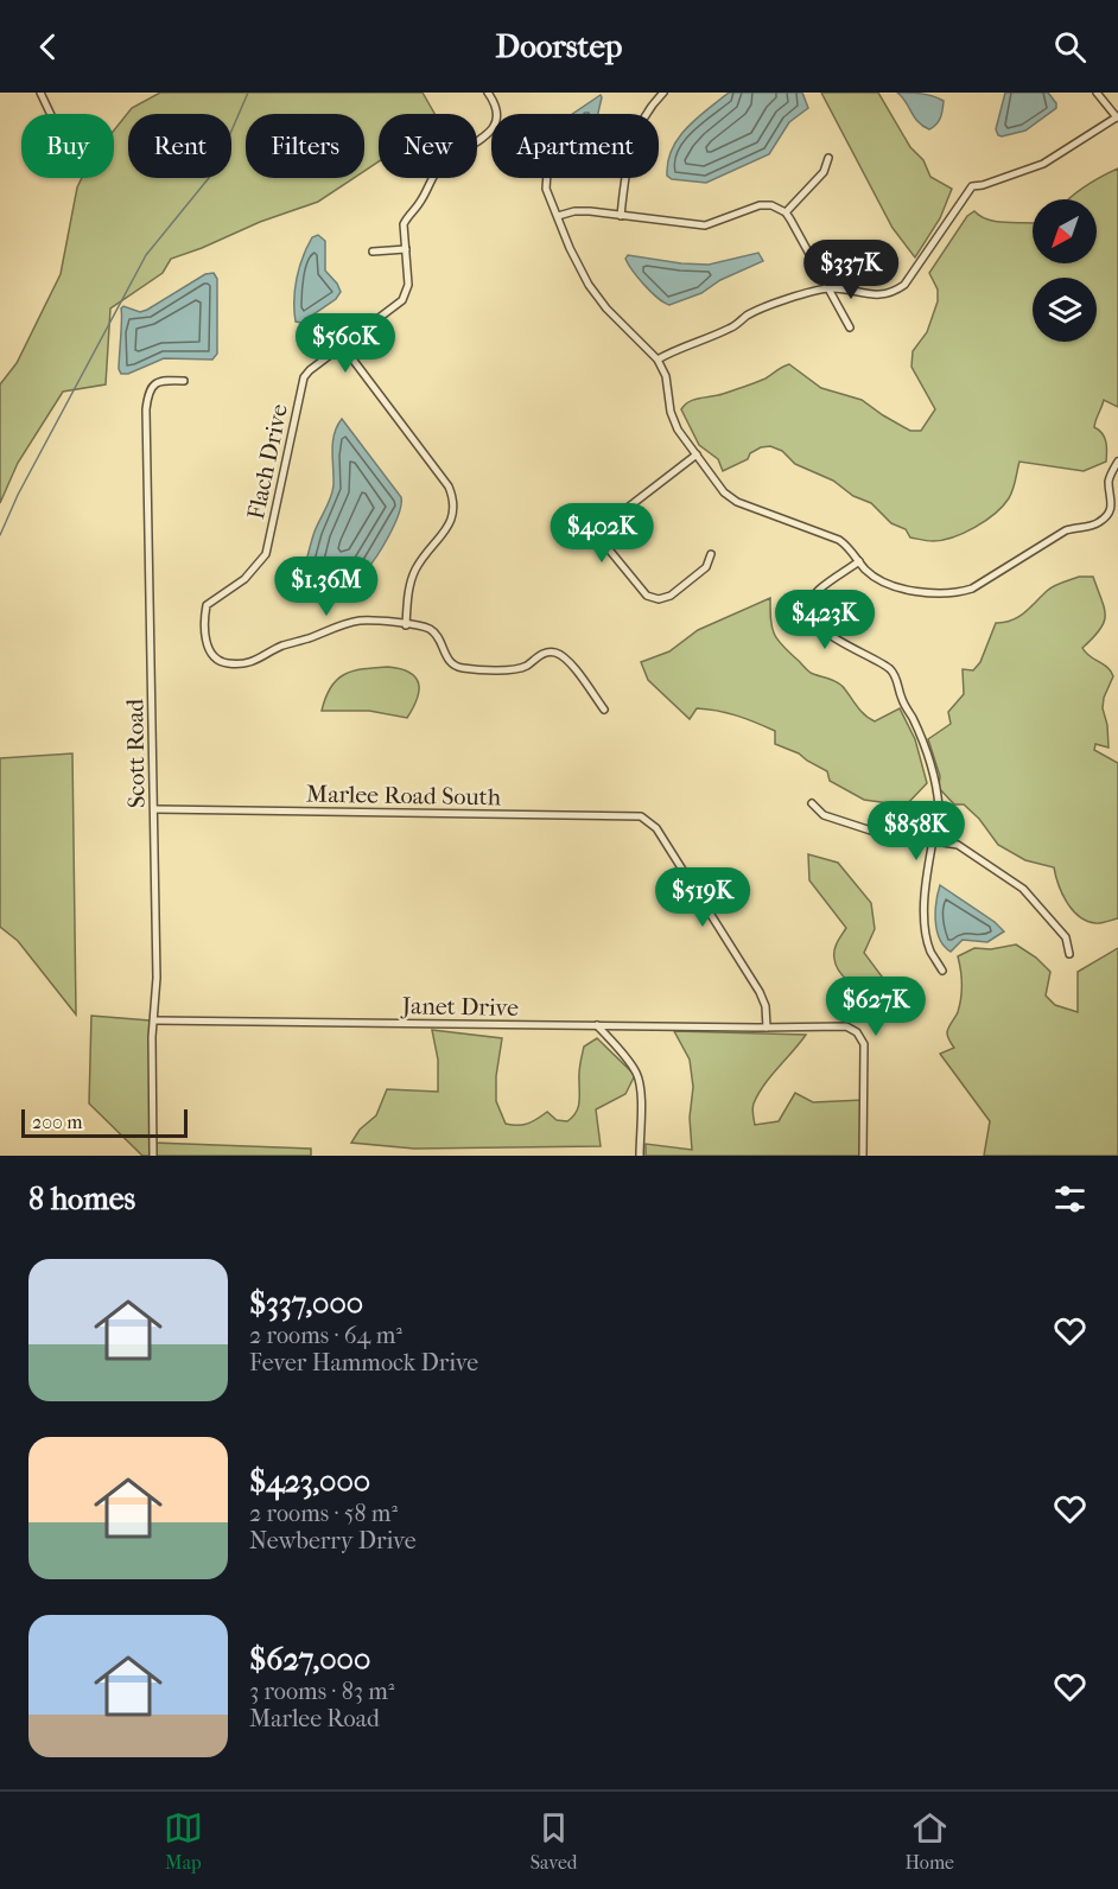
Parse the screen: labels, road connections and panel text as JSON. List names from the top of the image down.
{
  "streets": {
    "street": [
      "Flach Drive",
      "Scott Road",
      "Marlee Road South",
      "Janet Drive"
    ]
  },
  "crossings": [
    ["Scott Road", "Marlee Road South"],
    ["Scott Road", "Janet Drive"],
    ["Marlee Road South", "Janet Drive"]
  ],
  "scale_bar": "200 m",
  "north": "bottom left",
  "page": {
    "header": "Doorstep",
    "chip": [
      "Buy",
      "Rent",
      "Filters",
      "New",
      "Apartment"
    ],
    "price": [
      "$337K",
      "$560K",
      "$402K",
      "$1.36M",
      "$423K",
      "$858K",
      "$519K",
      "$627K"
    ],
    "scale": "200 m",
    "heading": "8 homes",
    "list": [
      {
        "name": "$337,000",
        "note": "2 rooms · 64 m² · Fever Hammock Drive"
      },
      {
        "name": "$423,000",
        "note": "2 rooms · 58 m² · Newberry Drive"
      },
      {
        "name": "$627,000",
        "note": "3 rooms · 83 m² · Marlee Road"
      }
    ],
    "tabs": ["Map", "Saved", "Home"]
  }
}
